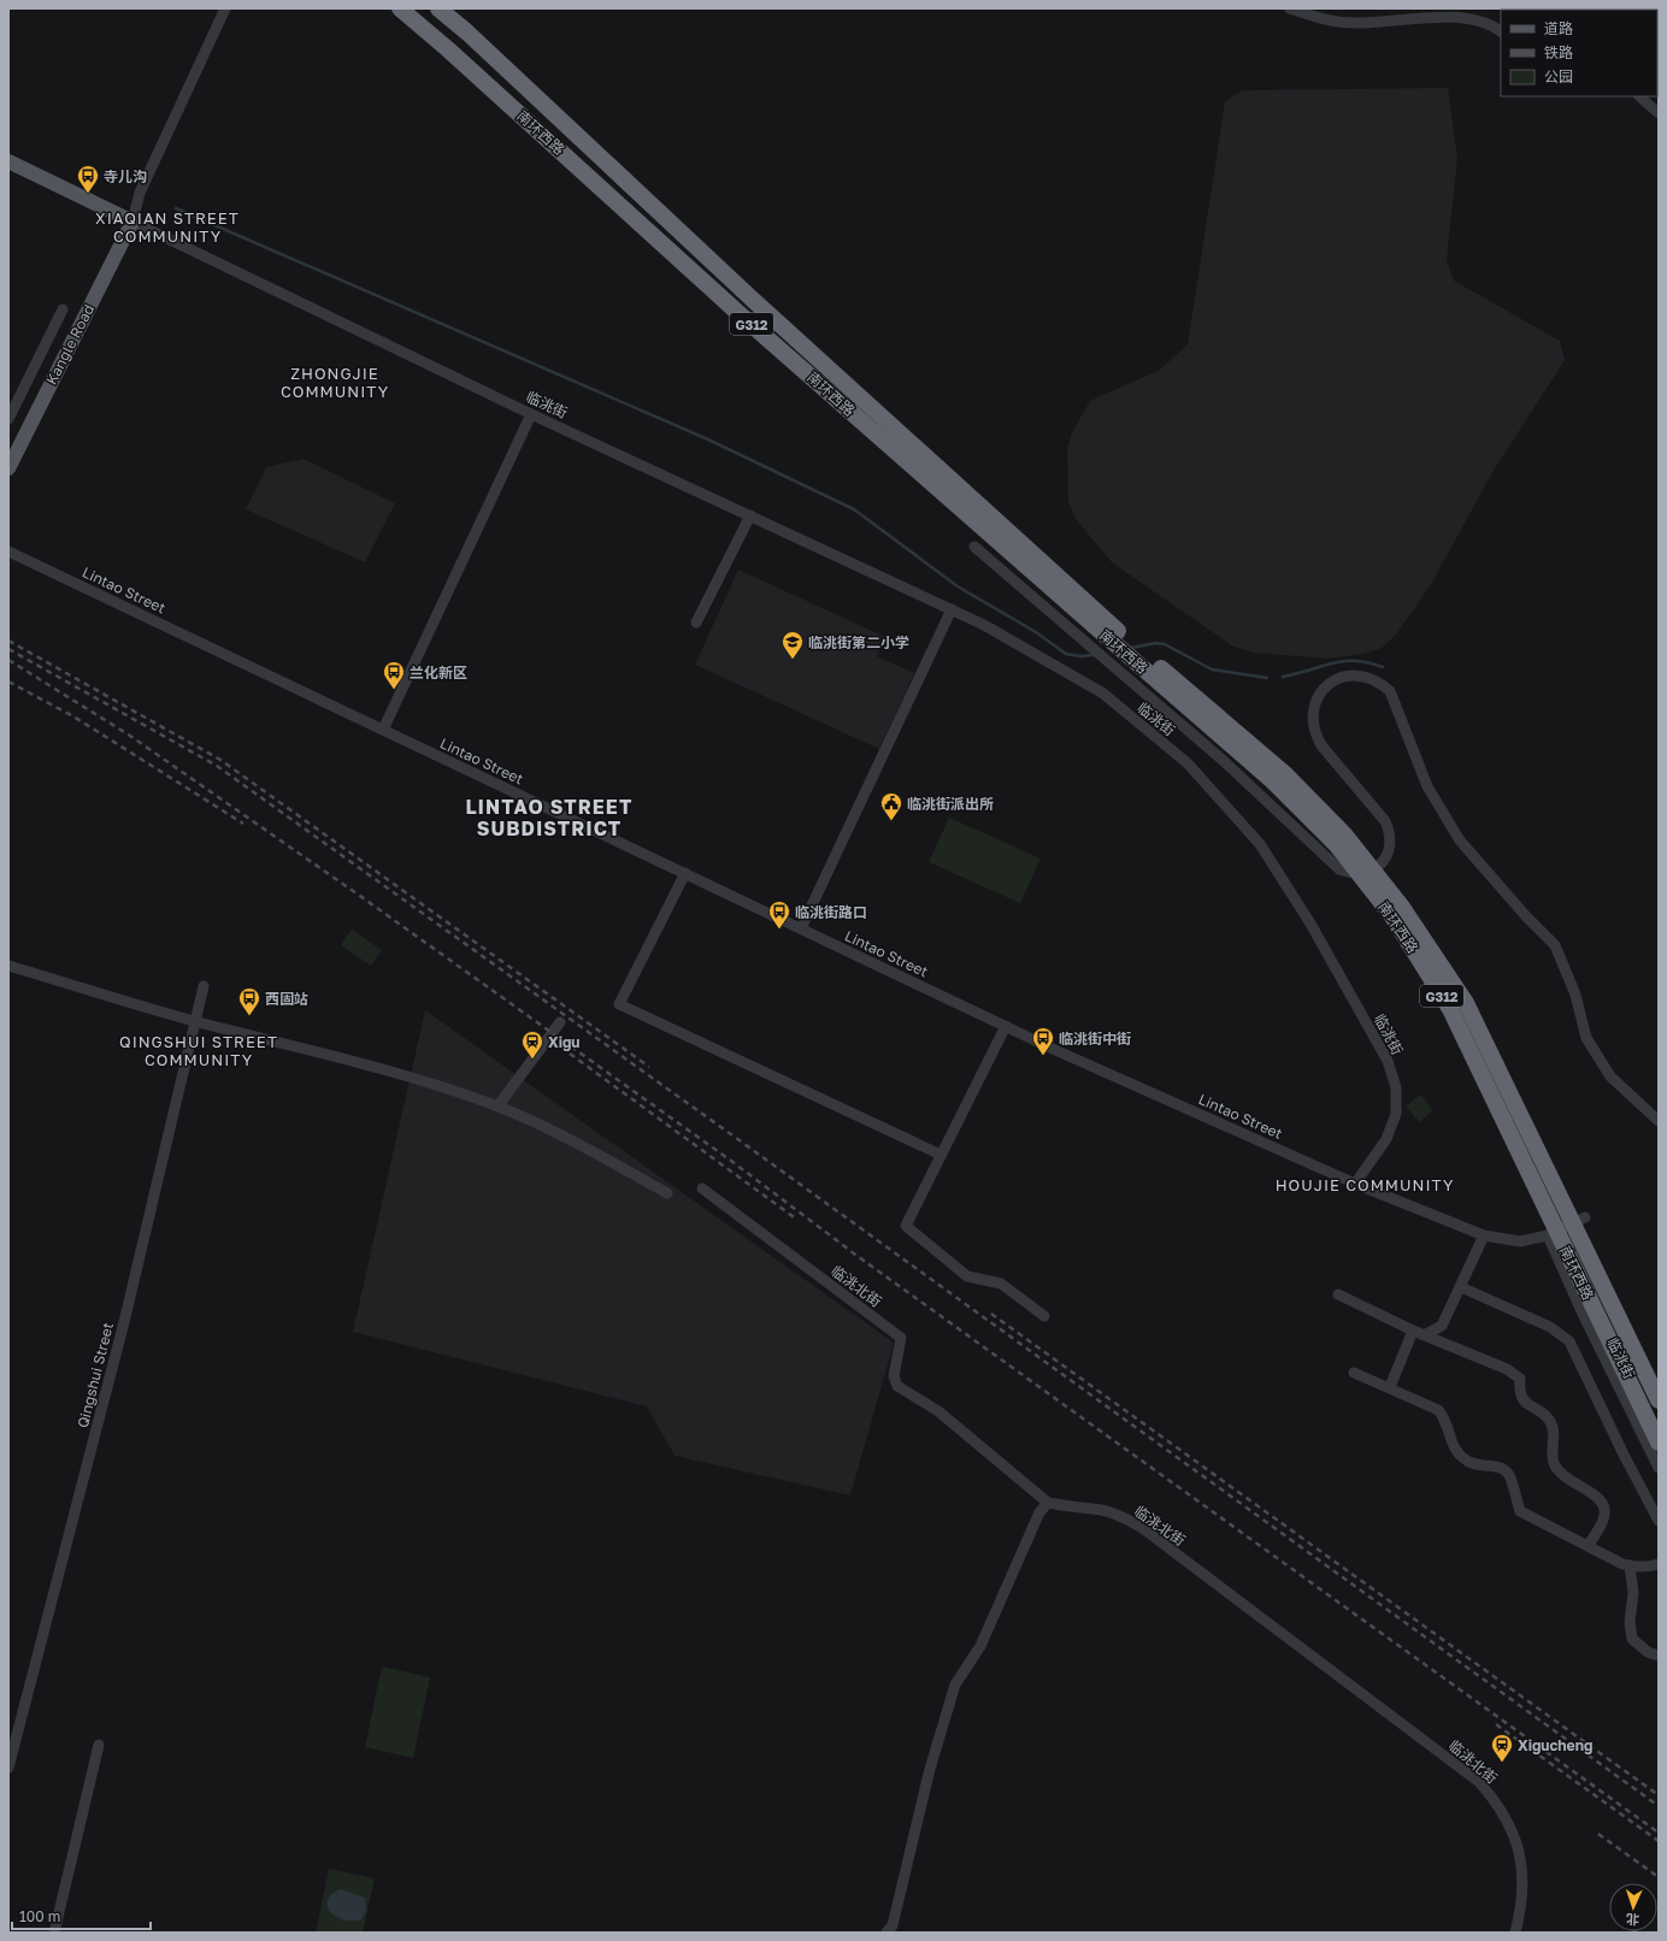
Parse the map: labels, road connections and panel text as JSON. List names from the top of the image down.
{
  "streets": {
    "highway": ["南环西路", "G312"],
    "main road": ["Kangle Road"],
    "street": [
      "临洮街",
      "Lintao Street",
      "临洮北街",
      "Qingshui Street"
    ]
  },
  "crossings": [
    ["Kangle Road", "临洮街"],
    ["临洮街", "Lintao Street"]
  ],
  "districts": [
    "XIAQIAN STREET COMMUNITY",
    "ZHONGJIE COMMUNITY",
    "LINTAO STREET SUBDISTRICT",
    "QINGSHUI STREET COMMUNITY",
    "HOUJIE COMMUNITY"
  ],
  "places": {
    "bus stop": [
      "寺儿沟",
      "兰化新区",
      "临洮街路口",
      "西固站",
      "临洮街中街"
    ],
    "school or university": ["临洮街第二小学"],
    "public building": ["临洮街派出所"],
    "station": ["Xigu", "Xigucheng"]
  },
  "legend": ["道路", "铁路", "公园"],
  "scale_bar": "100 m",
  "north": "bottom"
}
